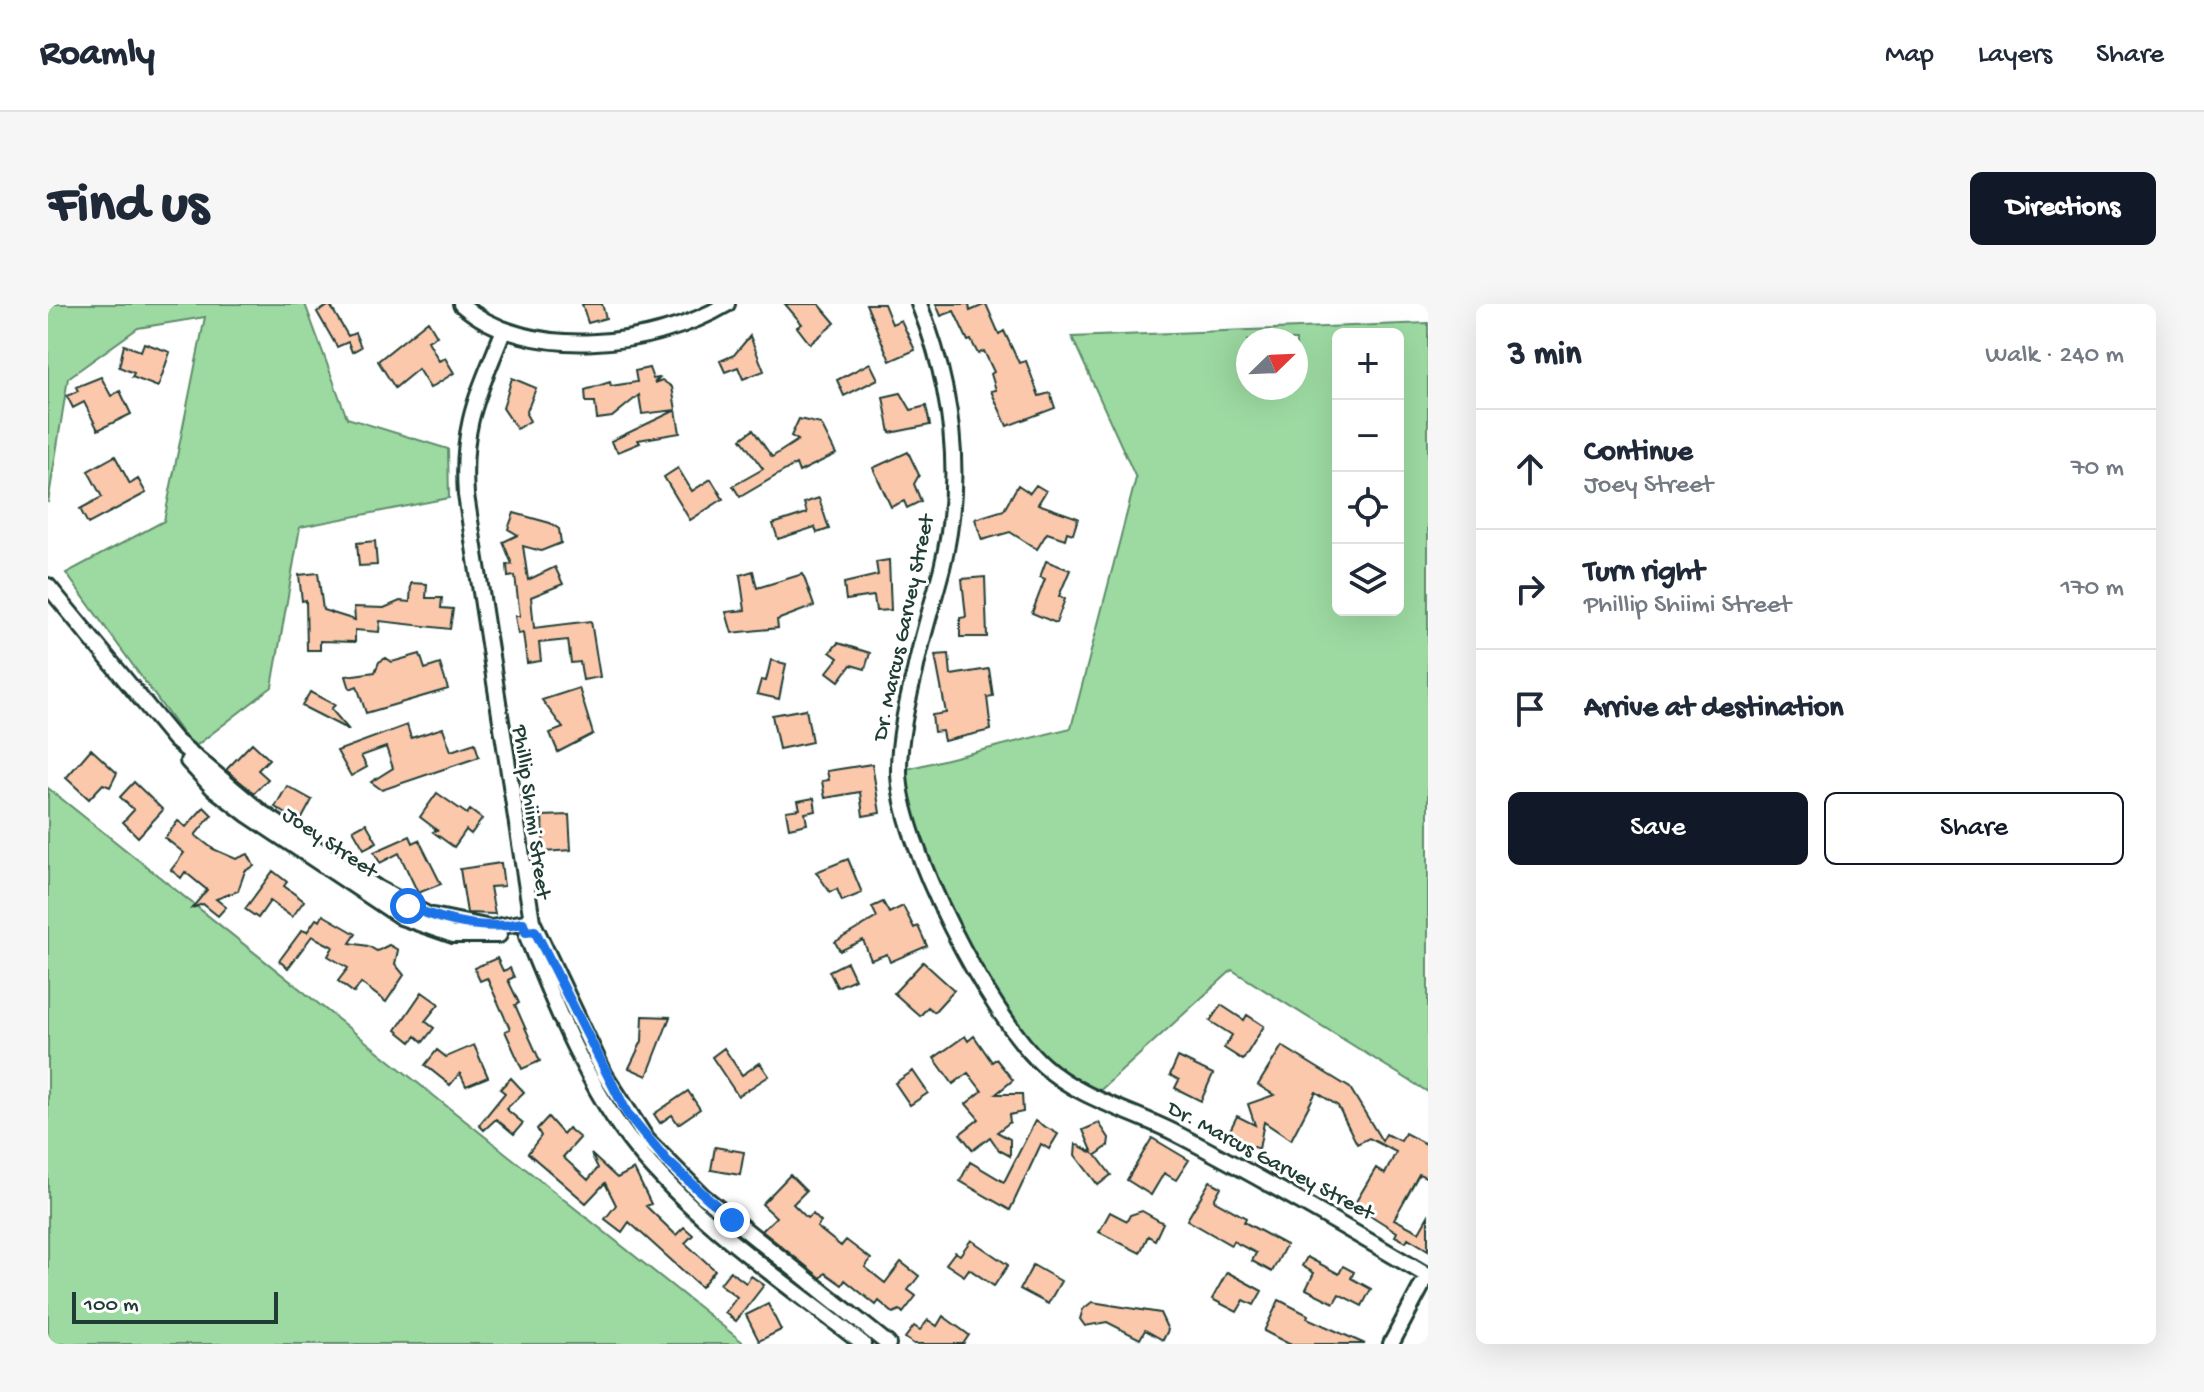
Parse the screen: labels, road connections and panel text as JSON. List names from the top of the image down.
{
  "streets": {
    "street": ["Dr. Marcus Garvey Street", "Phillip Shiimi Street", "Joey Street"]
  },
  "crossings": [
    ["Phillip Shiimi Street", "Joey Street"]
  ],
  "scale_bar": "100 m",
  "north": "top right",
  "page": {
    "header": "Roamly",
    "nav": ["Map", "Layers", "Share"],
    "buttons": [
      "Directions",
      ["Save", "Share"]
    ],
    "title": "Find us",
    "heading": ["3 min", "Walk · 240 m"],
    "map_buttons": ["+", "−"],
    "list": [
      ["Continue", "Joey Street", "70 m"],
      ["Turn right", "Phillip Shiimi Street", "170 m"],
      "Arrive at destination"
    ],
    "scale": "100 m"
  }
}
